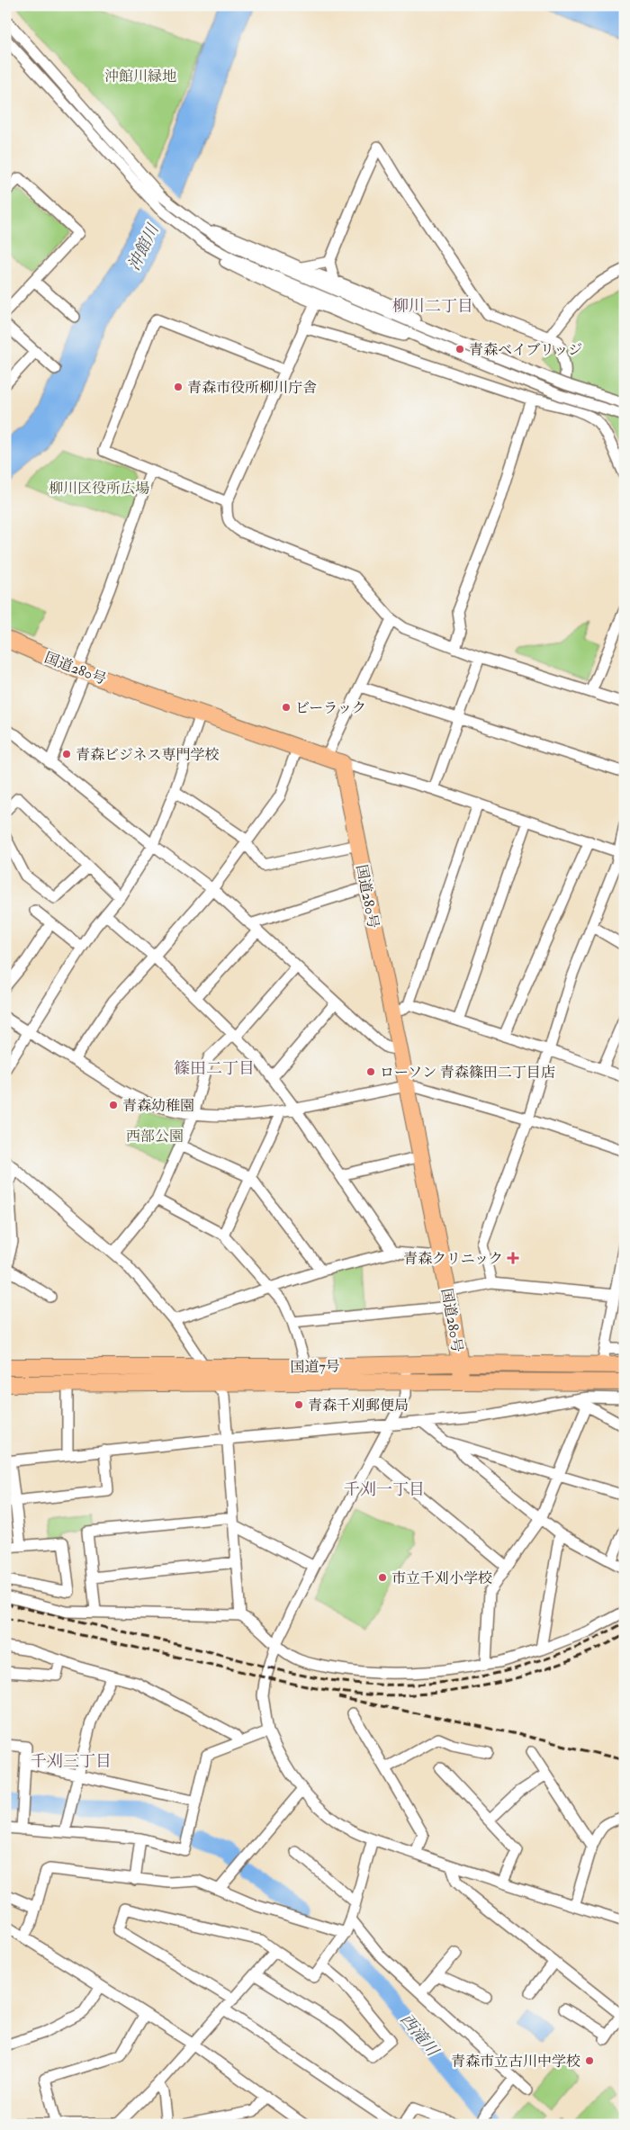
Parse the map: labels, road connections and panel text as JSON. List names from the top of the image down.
{
  "streets": {
    "highway": ["国道280号", "国道7号"]
  },
  "crossings": [
    ["国道280号", "国道7号"]
  ],
  "districts": [
    "柳川二丁目",
    "篠田二丁目",
    "千刈一丁目",
    "千刈三丁目"
  ],
  "water": ["沖館川", "西滝川"],
  "parks": ["沖館川緑地", "柳川区役所広場", "西部公園"],
  "places": {
    "other": [
      "青森ベイブリッジ",
      "青森市役所柳川庁舎",
      "ビーラック",
      "青森ビジネス専門学校",
      "ローソン 青森篠田二丁目店",
      "青森幼稚園",
      "青森千刈郵便局",
      "市立千刈小学校",
      "青森市立古川中学校"
    ],
    "health": ["青森クリニック"]
  }
}
